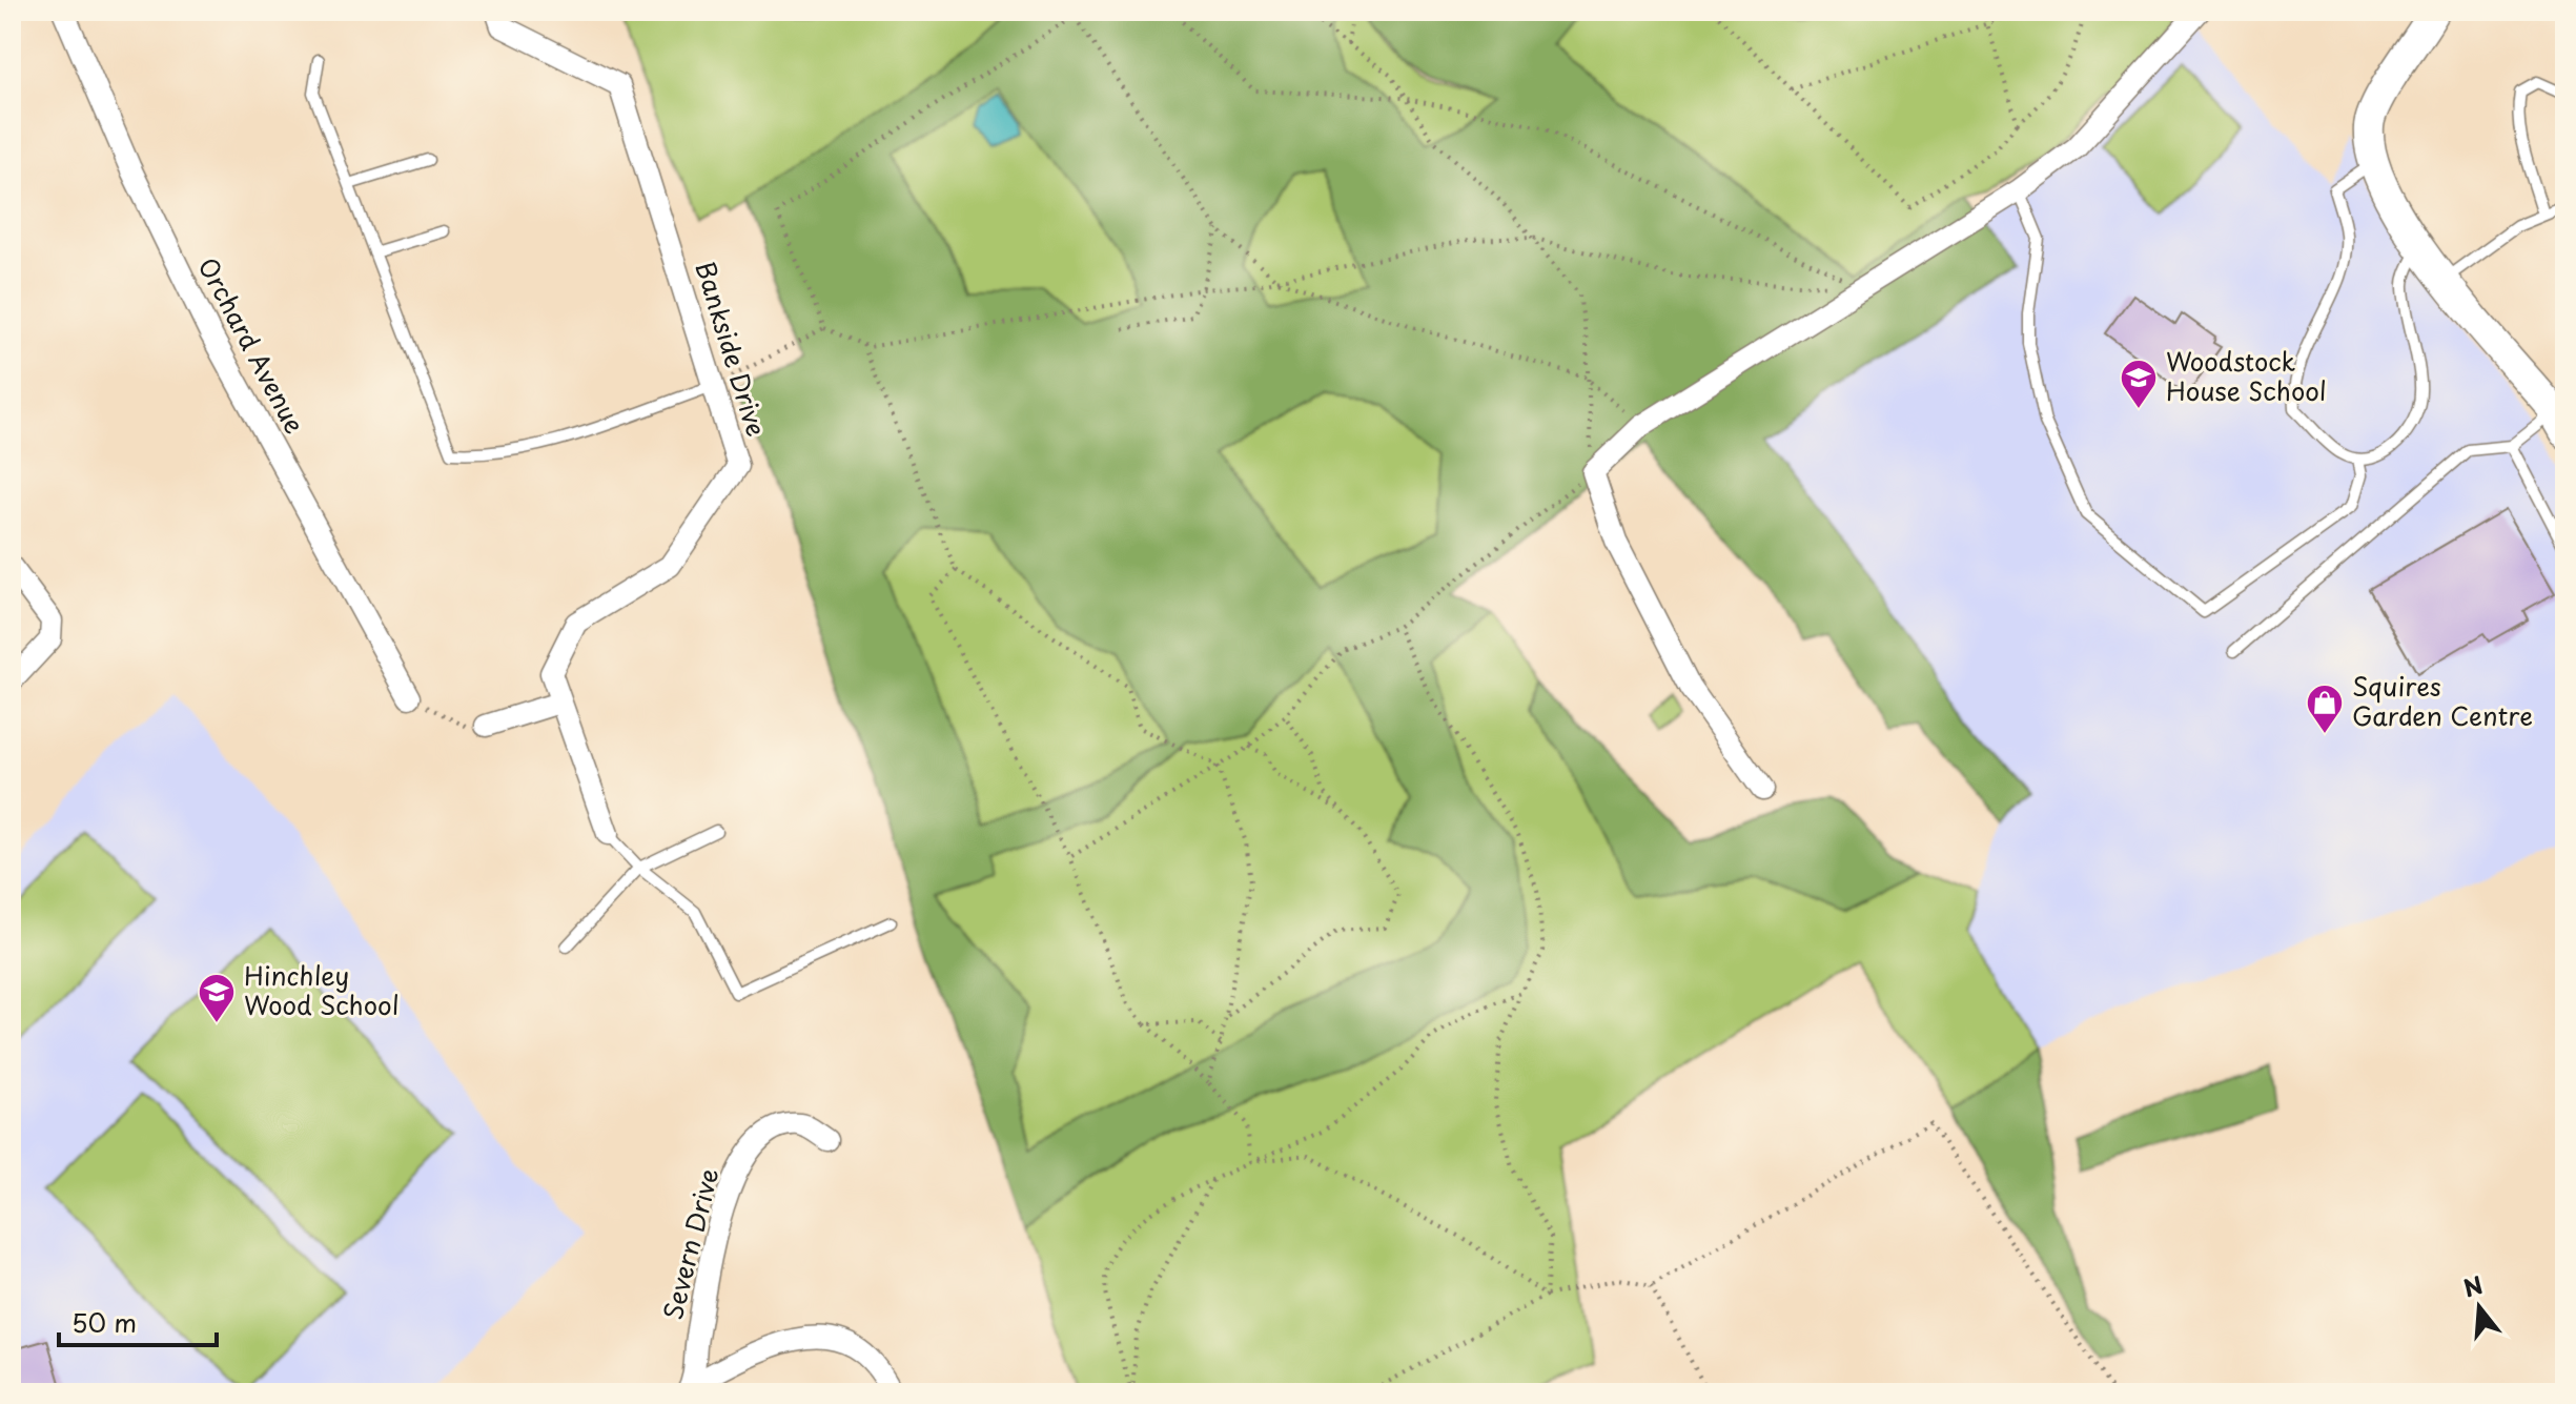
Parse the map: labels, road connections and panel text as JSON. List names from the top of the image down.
{
  "streets": {
    "street": ["Orchard Avenue", "Bankside Drive", "Severn Drive"]
  },
  "places": {
    "school or university": ["Woodstock House School", "Hinchley Wood School"],
    "shop": ["Squires Garden Centre"]
  },
  "scale_bar": "50 m",
  "north": "top"
}
